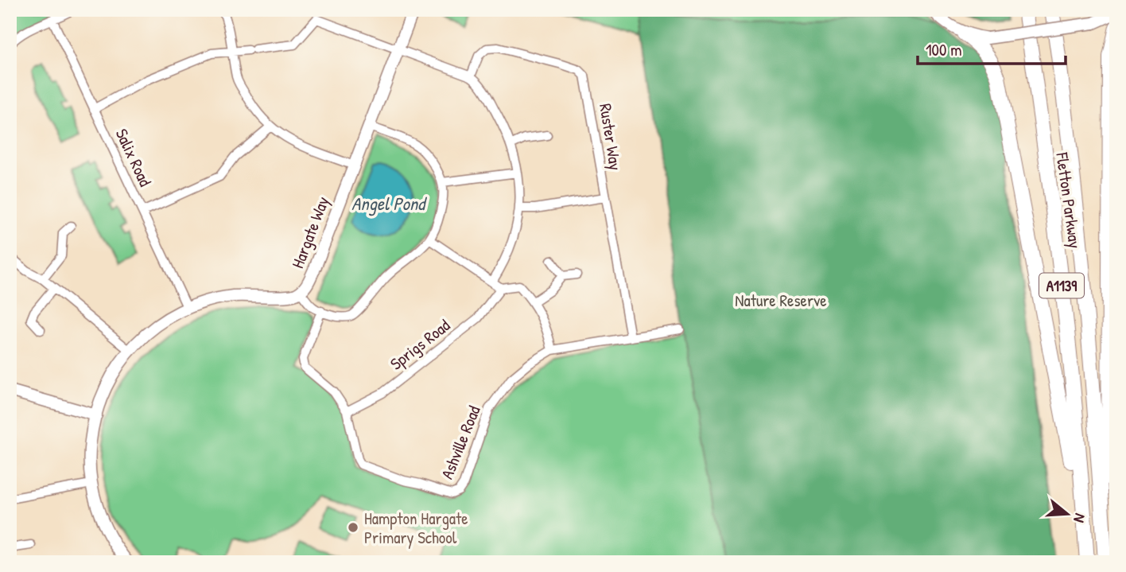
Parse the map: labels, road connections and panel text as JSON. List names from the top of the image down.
{
  "streets": {
    "highway": ["Fletton Parkway", "A1139"],
    "street": [
      "Ruster Way",
      "Salix Road",
      "Hargate Way",
      "Sprigs Road",
      "Ashville Road"
    ]
  },
  "crossings": [
    ["Ruster Way", "Ashville Road"],
    ["Salix Road", "Hargate Way"],
    ["Sprigs Road", "Ashville Road"]
  ],
  "water": ["Angel Pond"],
  "parks": ["Nature Reserve"],
  "places": ["Hampton Hargate Primary School"],
  "scale_bar": "100 m",
  "north": "right"
}
